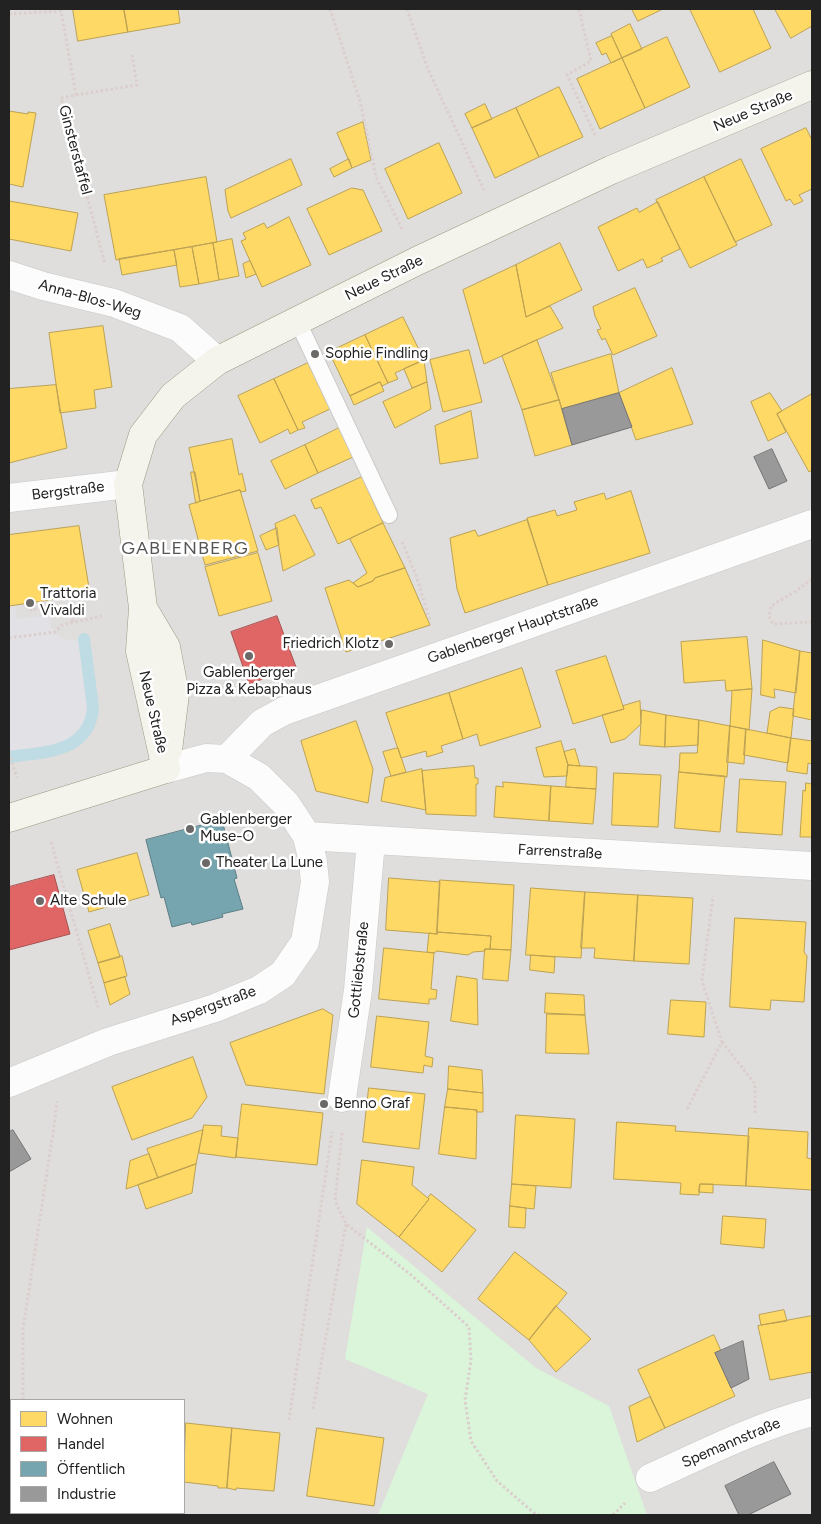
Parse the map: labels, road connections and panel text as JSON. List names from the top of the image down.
{
  "streets": {
    "street": [
      "Neue Straße",
      "Anna-Blos-Weg",
      "Bergstraße",
      "Gablenberger Hauptstraße",
      "Farrenstraße",
      "Gottliebstraße",
      "Aspergstraße",
      "Spemannstraße"
    ],
    "path": ["Ginsterstaffel"]
  },
  "crossings": [
    ["Neue Straße", "Anna-Blos-Weg"],
    ["Neue Straße", "Bergstraße"],
    ["Neue Straße", "Aspergstraße"],
    ["Gablenberger Hauptstraße", "Aspergstraße"],
    ["Farrenstraße", "Gottliebstraße"],
    ["Farrenstraße", "Aspergstraße"]
  ],
  "districts": ["GABLENBERG"],
  "places": [
    "Sophie Findling",
    "Trattoria Vivaldi",
    "Friedrich Klotz",
    "Gablenberger Pizza & Kebaphaus",
    "Gablenberger Muse-O",
    "Theater La Lune",
    "Alte Schule",
    "Benno Graf"
  ],
  "legend": [
    "Wohnen",
    "Handel",
    "Öffentlich",
    "Industrie"
  ]
}
